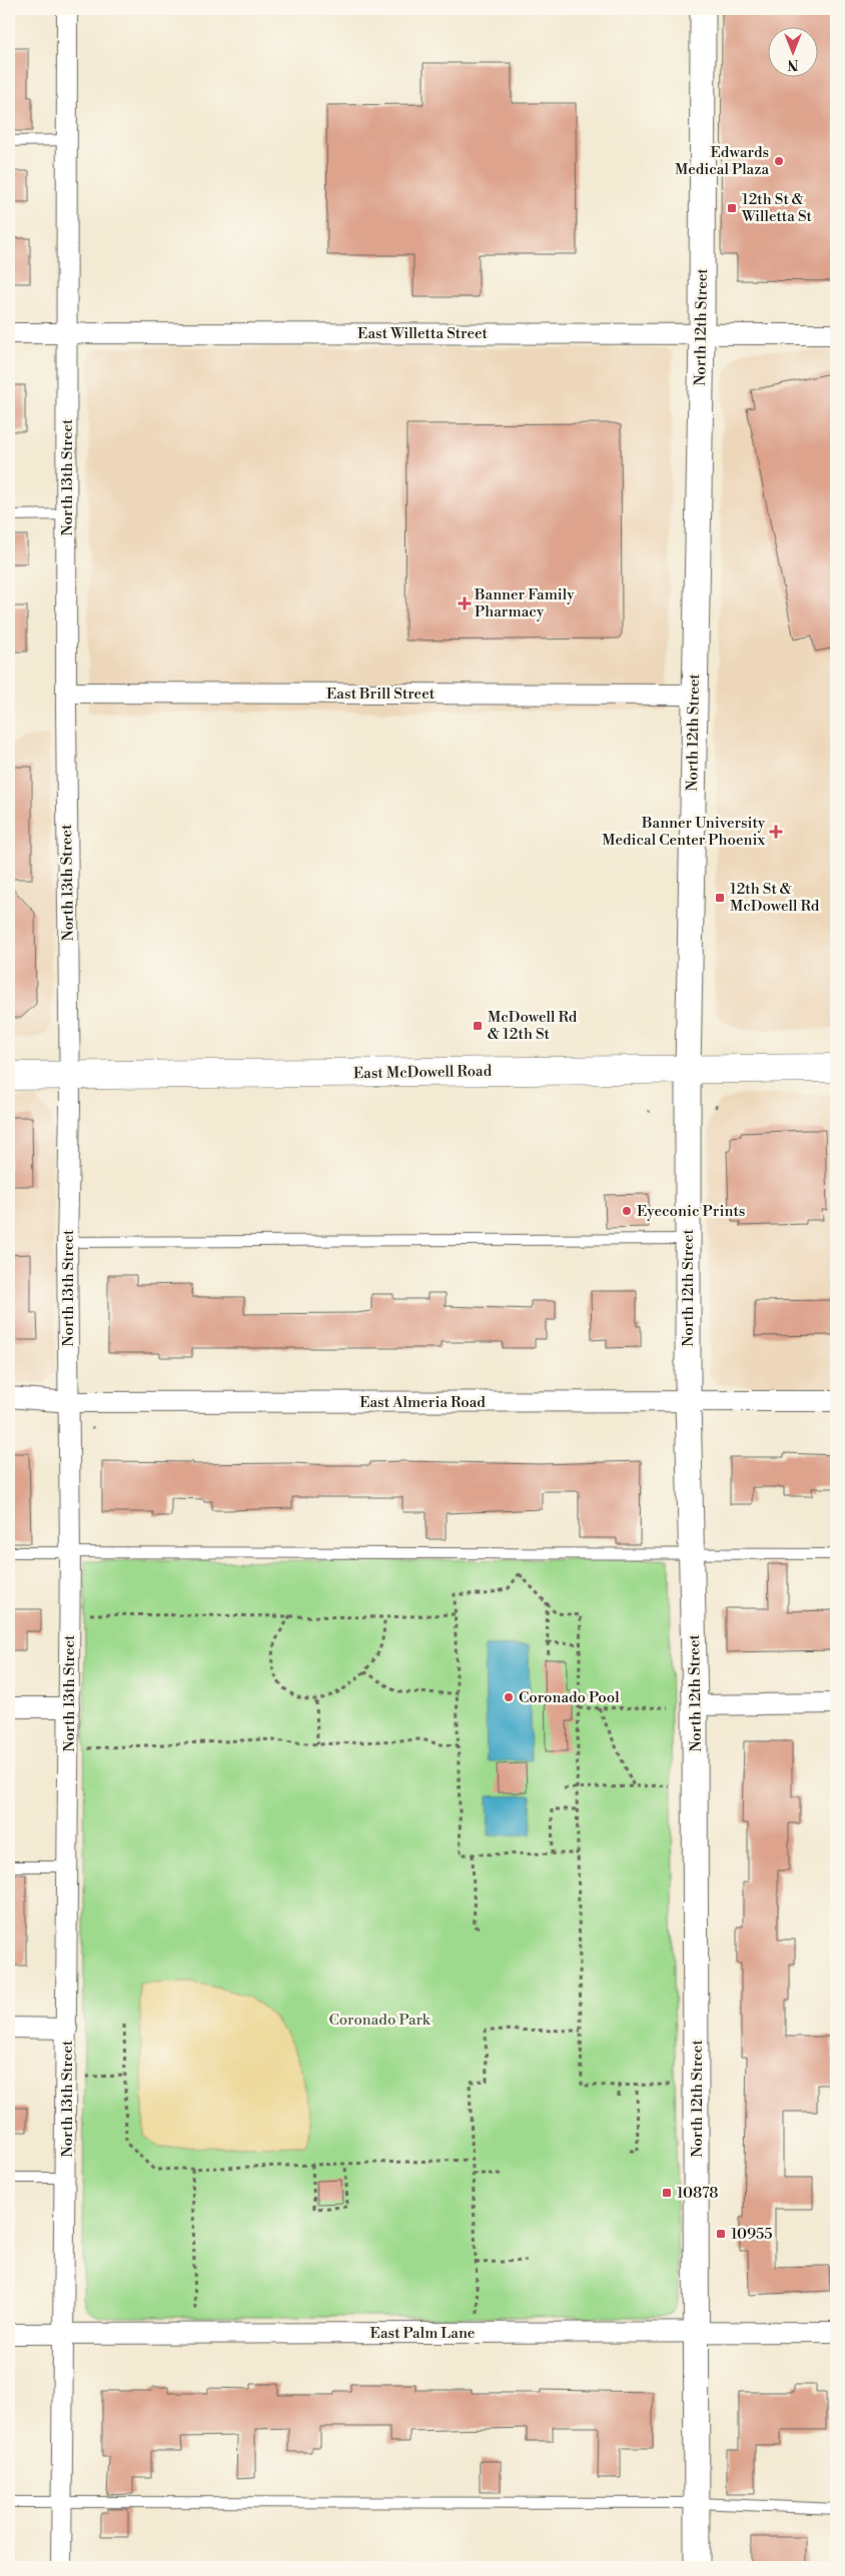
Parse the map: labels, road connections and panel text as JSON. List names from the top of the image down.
{
  "streets": {
    "main road": ["East McDowell Road"],
    "street": [
      "North 12th Street",
      "East Willetta Street",
      "North 13th Street",
      "East Brill Street",
      "East Almeria Road",
      "East Palm Lane"
    ]
  },
  "crossings": [
    ["North 12th Street", "East Willetta Street"],
    ["North 12th Street", "East Brill Street"],
    ["North 12th Street", "East McDowell Road"],
    ["North 12th Street", "East Almeria Road"],
    ["North 12th Street", "East Palm Lane"],
    ["East Willetta Street", "North 13th Street"],
    ["North 13th Street", "East Brill Street"],
    ["North 13th Street", "East McDowell Road"],
    ["North 13th Street", "East Almeria Road"],
    ["North 13th Street", "East Palm Lane"]
  ],
  "parks": ["Coronado Park"],
  "places": {
    "other": ["Edwards Medical Plaza", "Eyeconic Prints", "Coronado Pool"],
    "transit": [
      "12th St & Willetta St",
      "12th St & McDowell Rd",
      "McDowell Rd & 12th St",
      "10878",
      "10955"
    ],
    "health": ["Banner Family Pharmacy", "Banner University Medical Center Phoenix"]
  },
  "north": "bottom"
}
